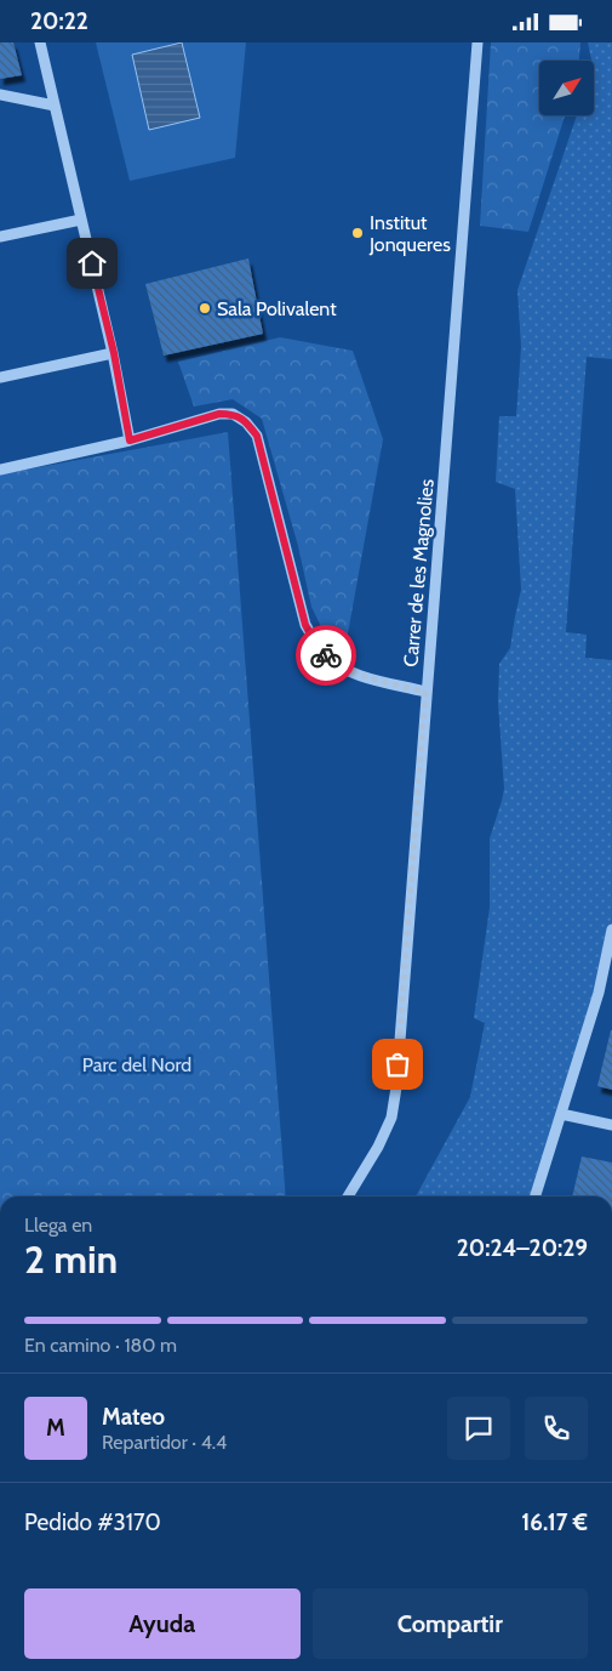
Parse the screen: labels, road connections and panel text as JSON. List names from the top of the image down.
{
  "streets": {
    "street": ["Carrer de les Magnolies"]
  },
  "parks": ["Parc del Nord"],
  "places": ["Institut Jonqueres", "Sala Polivalent"],
  "north": "top right",
  "page": {
    "status": "20:22",
    "heading": ["2 min", "Llega en", "20:24–20:29"],
    "panel": [
      "Mateo",
      "Repartidor · 4.4",
      "Pedido #3170",
      "16.17 €"
    ],
    "bar": "En camino · 180 m",
    "round": "M",
    "buttons": ["Ayuda", "Compartir"]
  }
}
